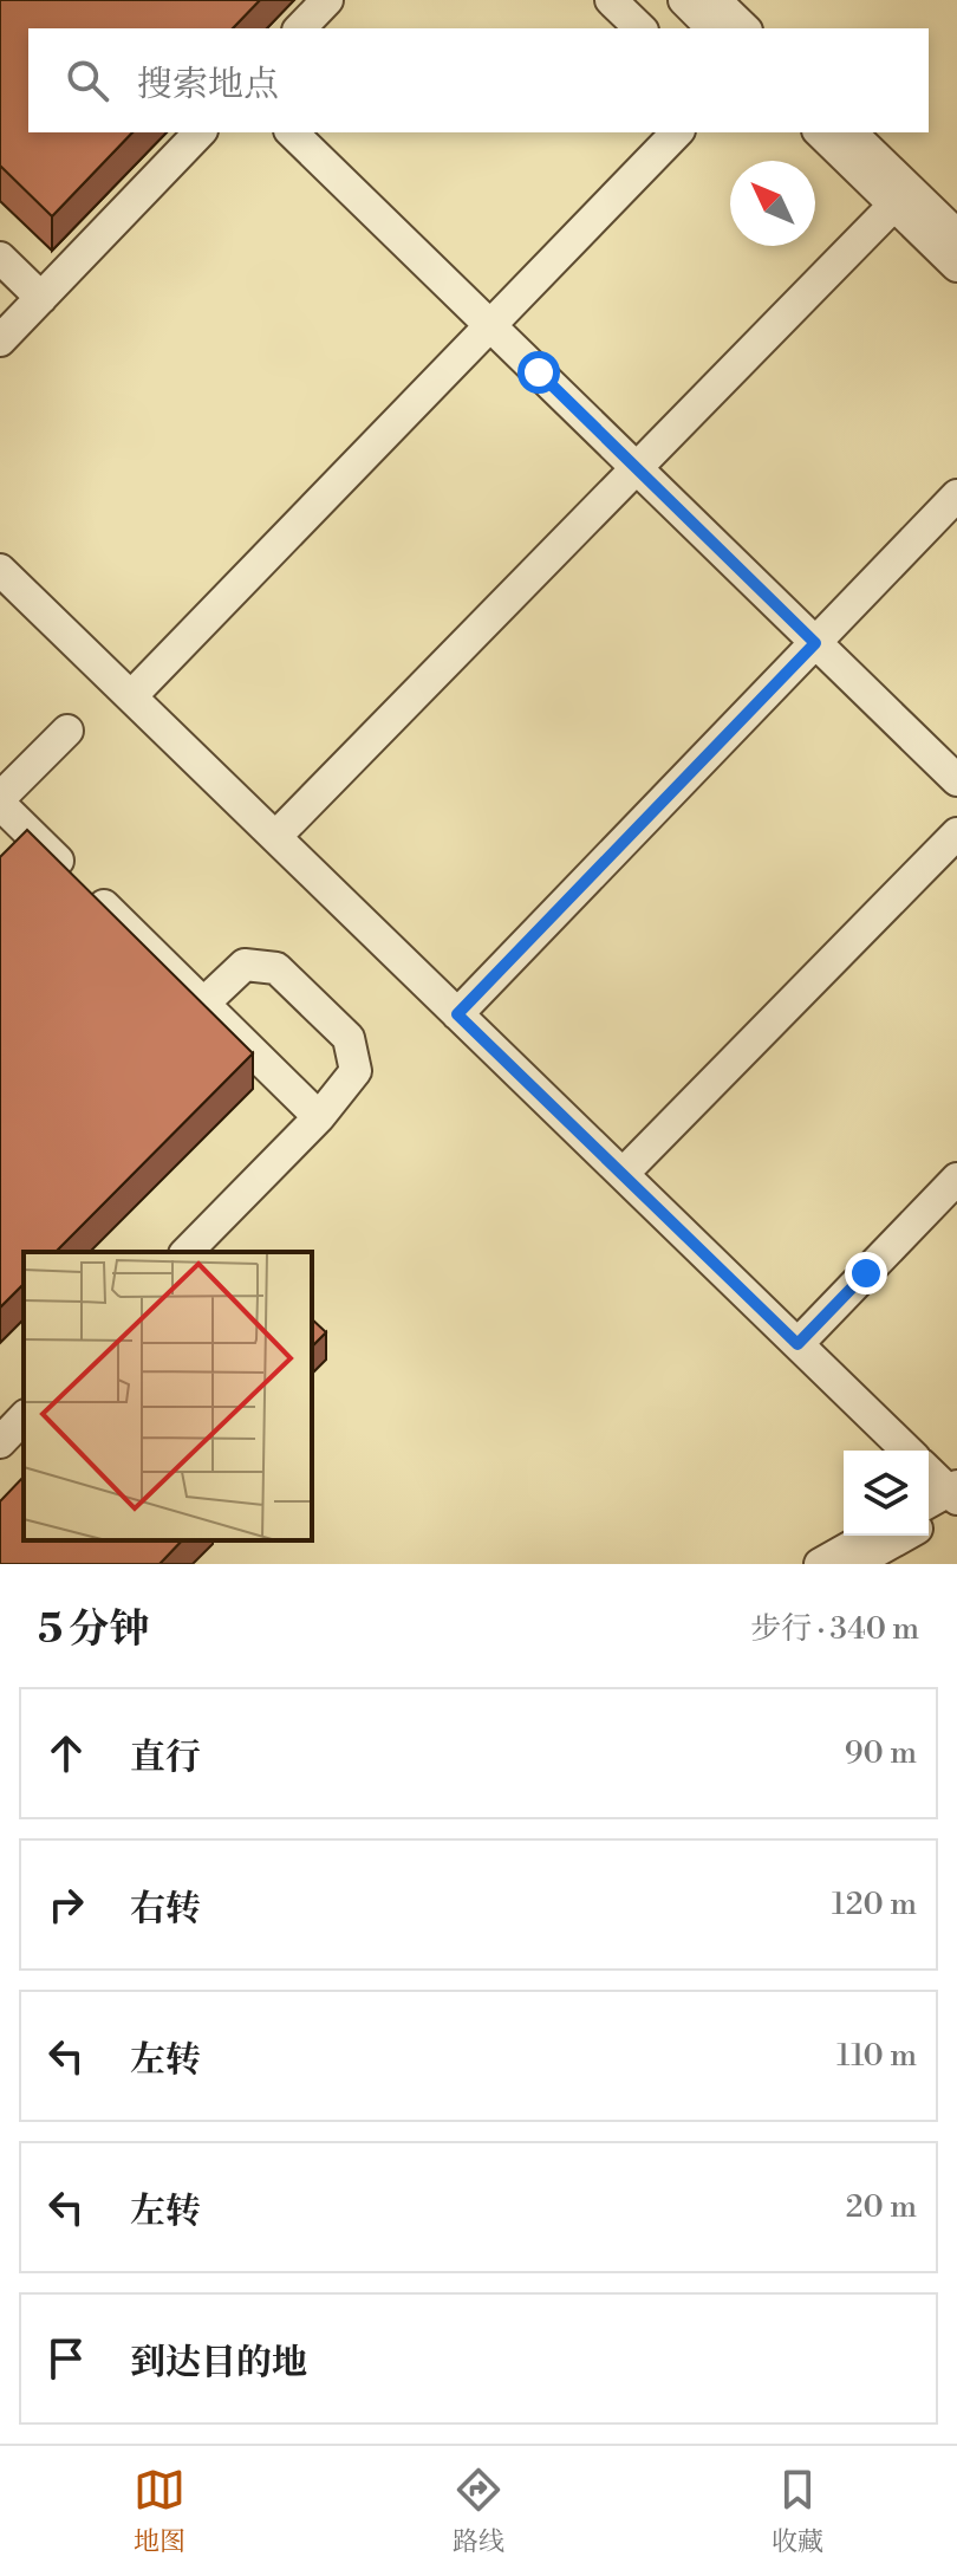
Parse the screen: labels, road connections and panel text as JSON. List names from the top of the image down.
{
  "north": "top left",
  "page": {
    "search": "搜索地点",
    "heading": ["5 分钟", "步行 · 340 m"],
    "list": [
      ["直行", "90 m"],
      ["右转", "120 m"],
      ["左转", "110 m"],
      ["左转", "20 m"],
      "到达目的地"
    ],
    "nav": ["地图", "路线", "收藏"]
  }
}
